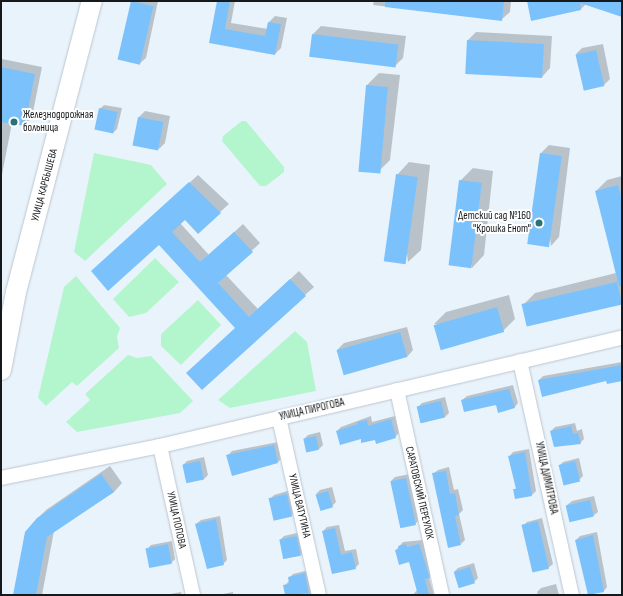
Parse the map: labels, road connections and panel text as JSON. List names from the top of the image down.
{
  "streets": {
    "main road": ["УЛИЦА КАРБЫШЕВА"],
    "street": [
      "УЛИЦА ПИРОГОВА",
      "УЛИЦА ДИМИТРОВА",
      "САРАТОВСКИЙ ПЕРЕУЛОК",
      "УЛИЦА ВАТУТИНА",
      "УЛИЦА ПОПОВА"
    ]
  },
  "crossings": [
    ["УЛИЦА ПИРОГОВА", "УЛИЦА ДИМИТРОВА"],
    ["УЛИЦА ПИРОГОВА", "САРАТОВСКИЙ ПЕРЕУЛОК"],
    ["УЛИЦА ПИРОГОВА", "УЛИЦА ВАТУТИНА"],
    ["УЛИЦА ПИРОГОВА", "УЛИЦА ПОПОВА"]
  ],
  "places": ["Железнодорожная больница", "Детский сад №160 \"Крошка Енот\""]
}
